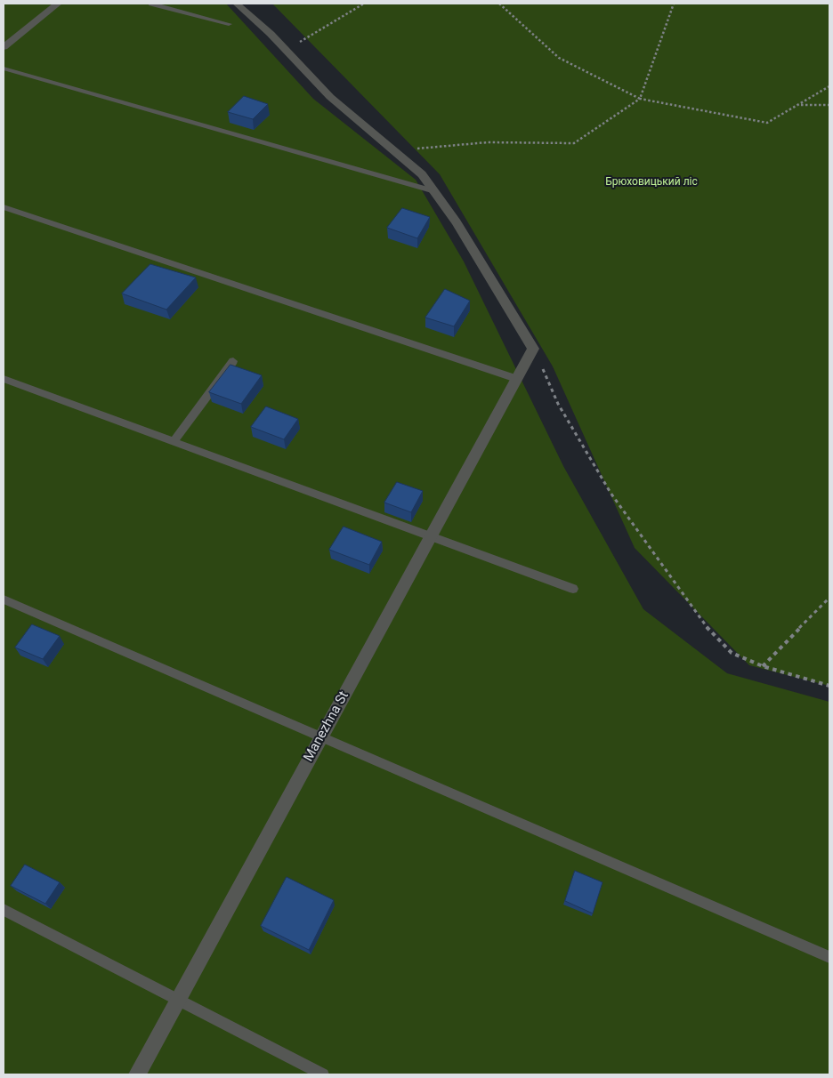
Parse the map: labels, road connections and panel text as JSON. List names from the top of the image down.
{
  "streets": {
    "street": ["Manezhna St"]
  },
  "parks": ["Брюховицький ліс"]
}
